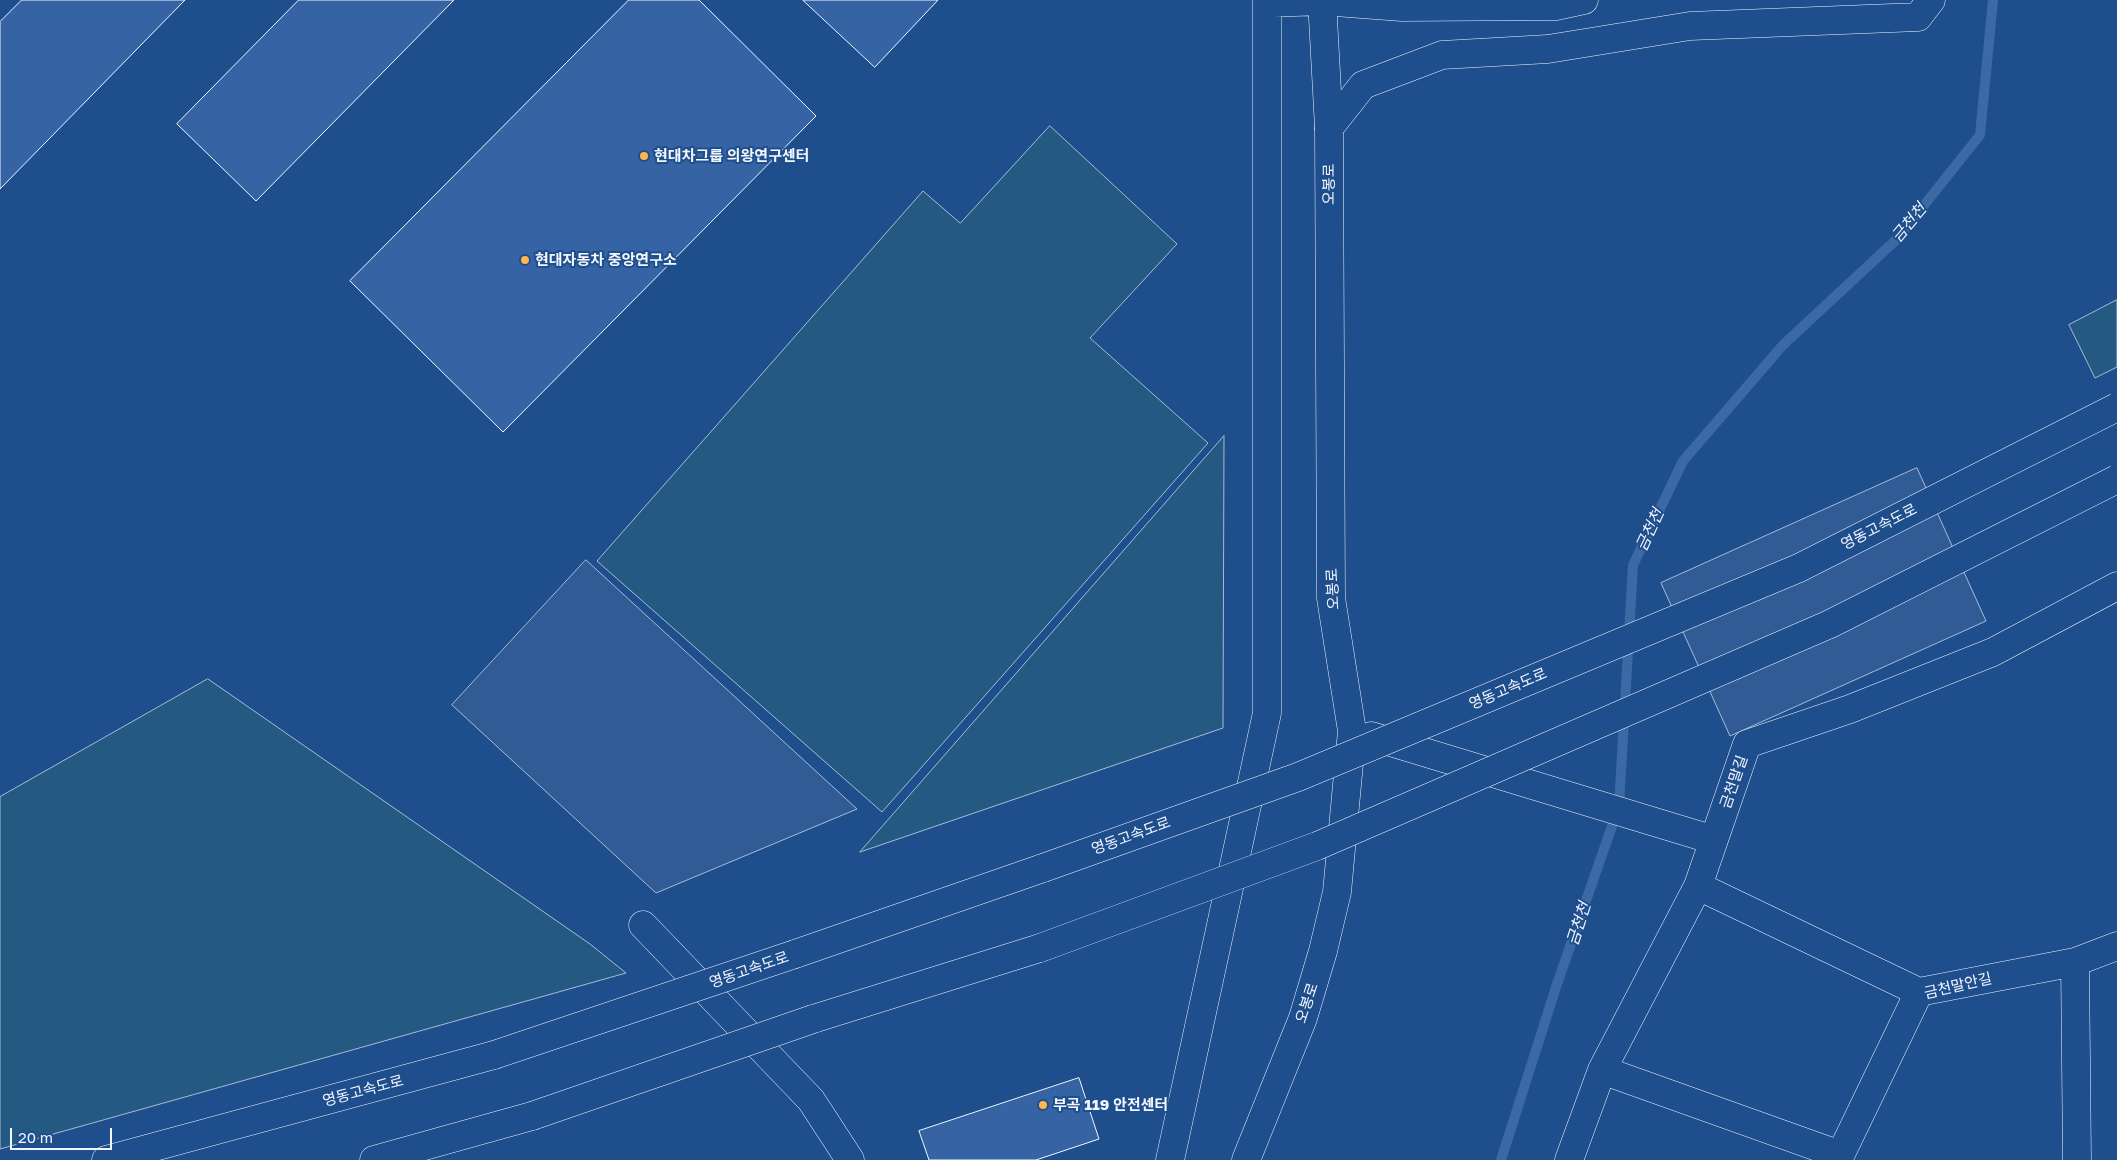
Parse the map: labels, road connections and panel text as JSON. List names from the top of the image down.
{
  "streets": {
    "main road": [
      "오봉로",
      "영동고속도로",
      "금천말길",
      "금천말안길"
    ]
  },
  "water": ["금천천"],
  "places": ["현대차그룹 의왕연구센터", "현대자동차 중앙연구소", "부곡 119 안전센터"],
  "scale_bar": "20 m"
}
